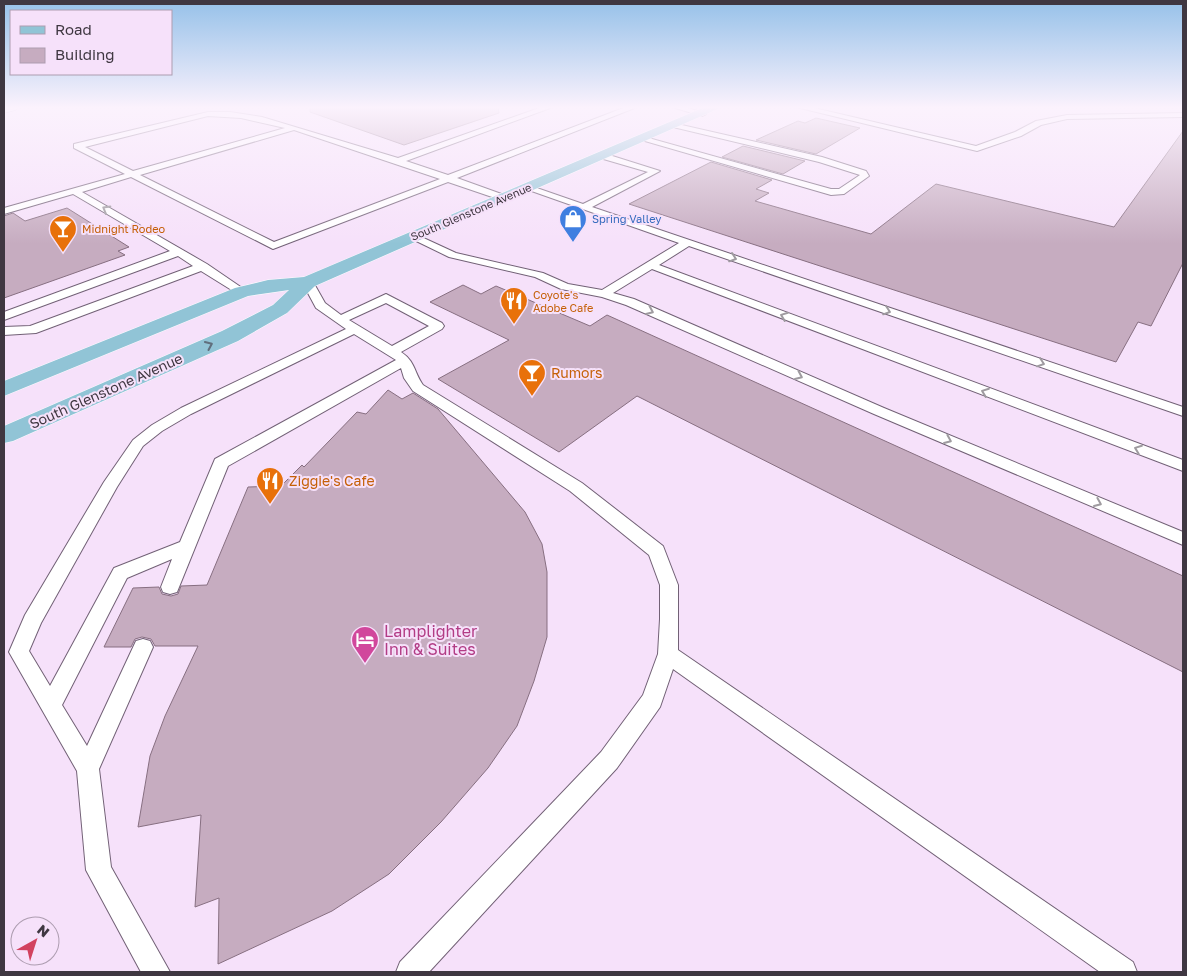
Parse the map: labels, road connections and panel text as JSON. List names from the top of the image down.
{
  "streets": {
    "main road": ["South Glenstone Avenue"]
  },
  "places": {
    "shop": ["Spring Valley"],
    "bar": ["Midnight Rodeo", "Rumors"],
    "restaurant": ["Coyote's Adobe Cafe", "Ziggie's Cafe"],
    "hotel": ["Lamplighter Inn & Suites"]
  },
  "legend": ["Road", "Building"],
  "north": "top right"
}
